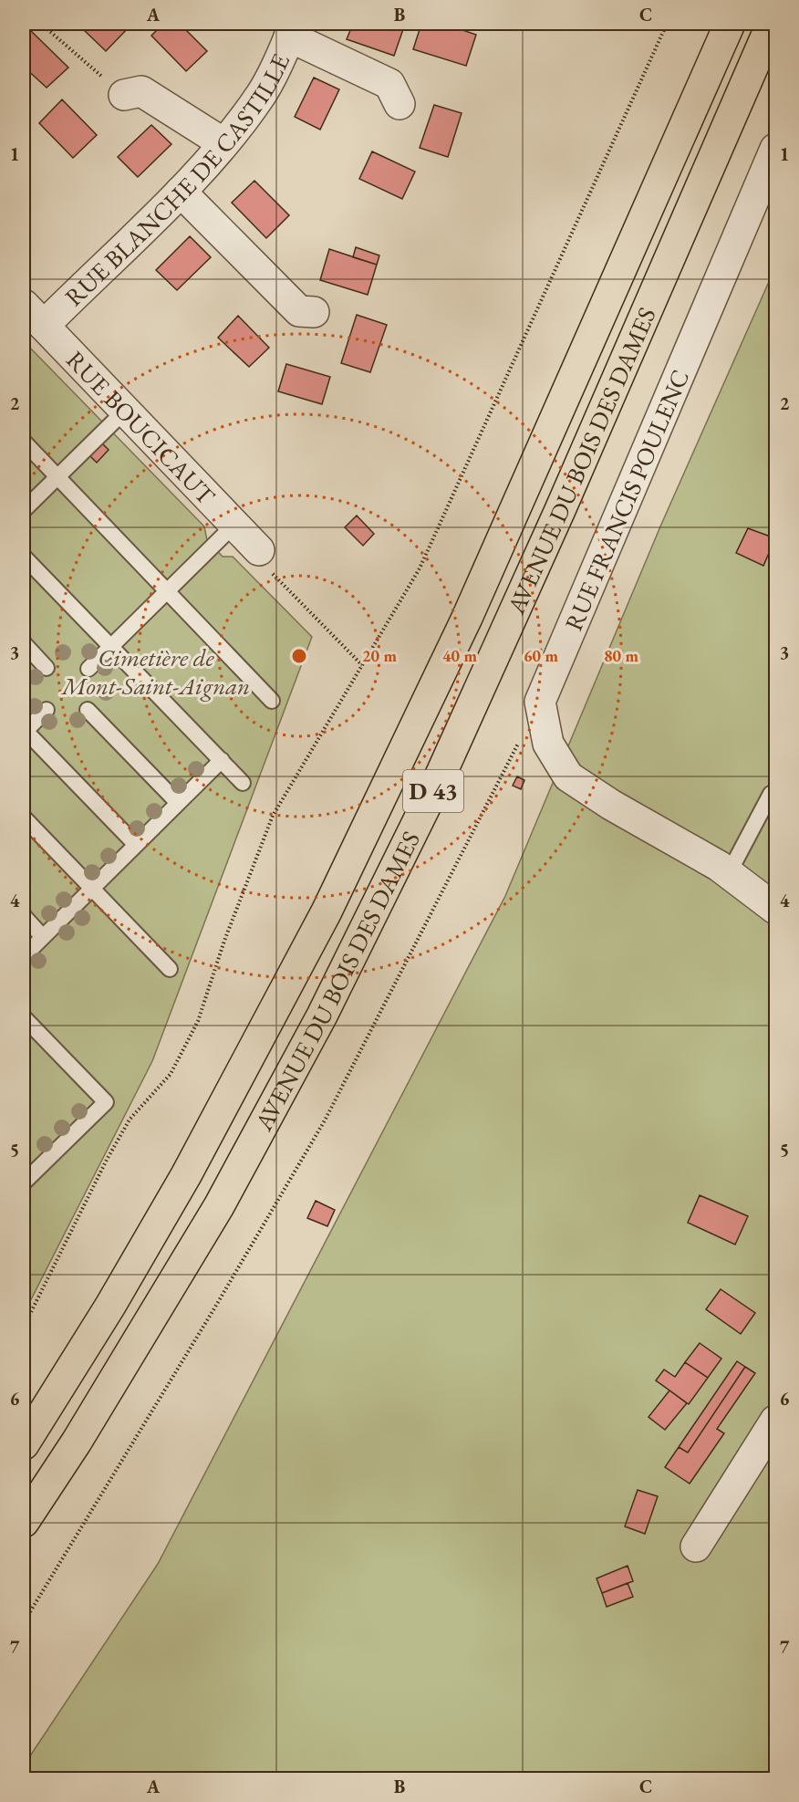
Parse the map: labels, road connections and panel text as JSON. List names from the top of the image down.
{
  "streets": {
    "highway": ["AVENUE DU BOIS DES DAMES", "D 43"],
    "street": ["RUE BLANCHE DE CASTILLE", "RUE BOUCICAUT", "RUE FRANCIS POULENC"]
  },
  "crossings": [
    ["RUE BLANCHE DE CASTILLE", "RUE BOUCICAUT"]
  ],
  "parks": ["Cimetière de Mont-Saint-Aignan"],
  "grid": {
    "columns": ["A", "B", "C"],
    "rows": [
      "1",
      "2",
      "3",
      "4",
      "5",
      "6",
      "7"
    ]
  },
  "rings": [
    "20 m",
    "40 m",
    "60 m",
    "80 m"
  ]
}
